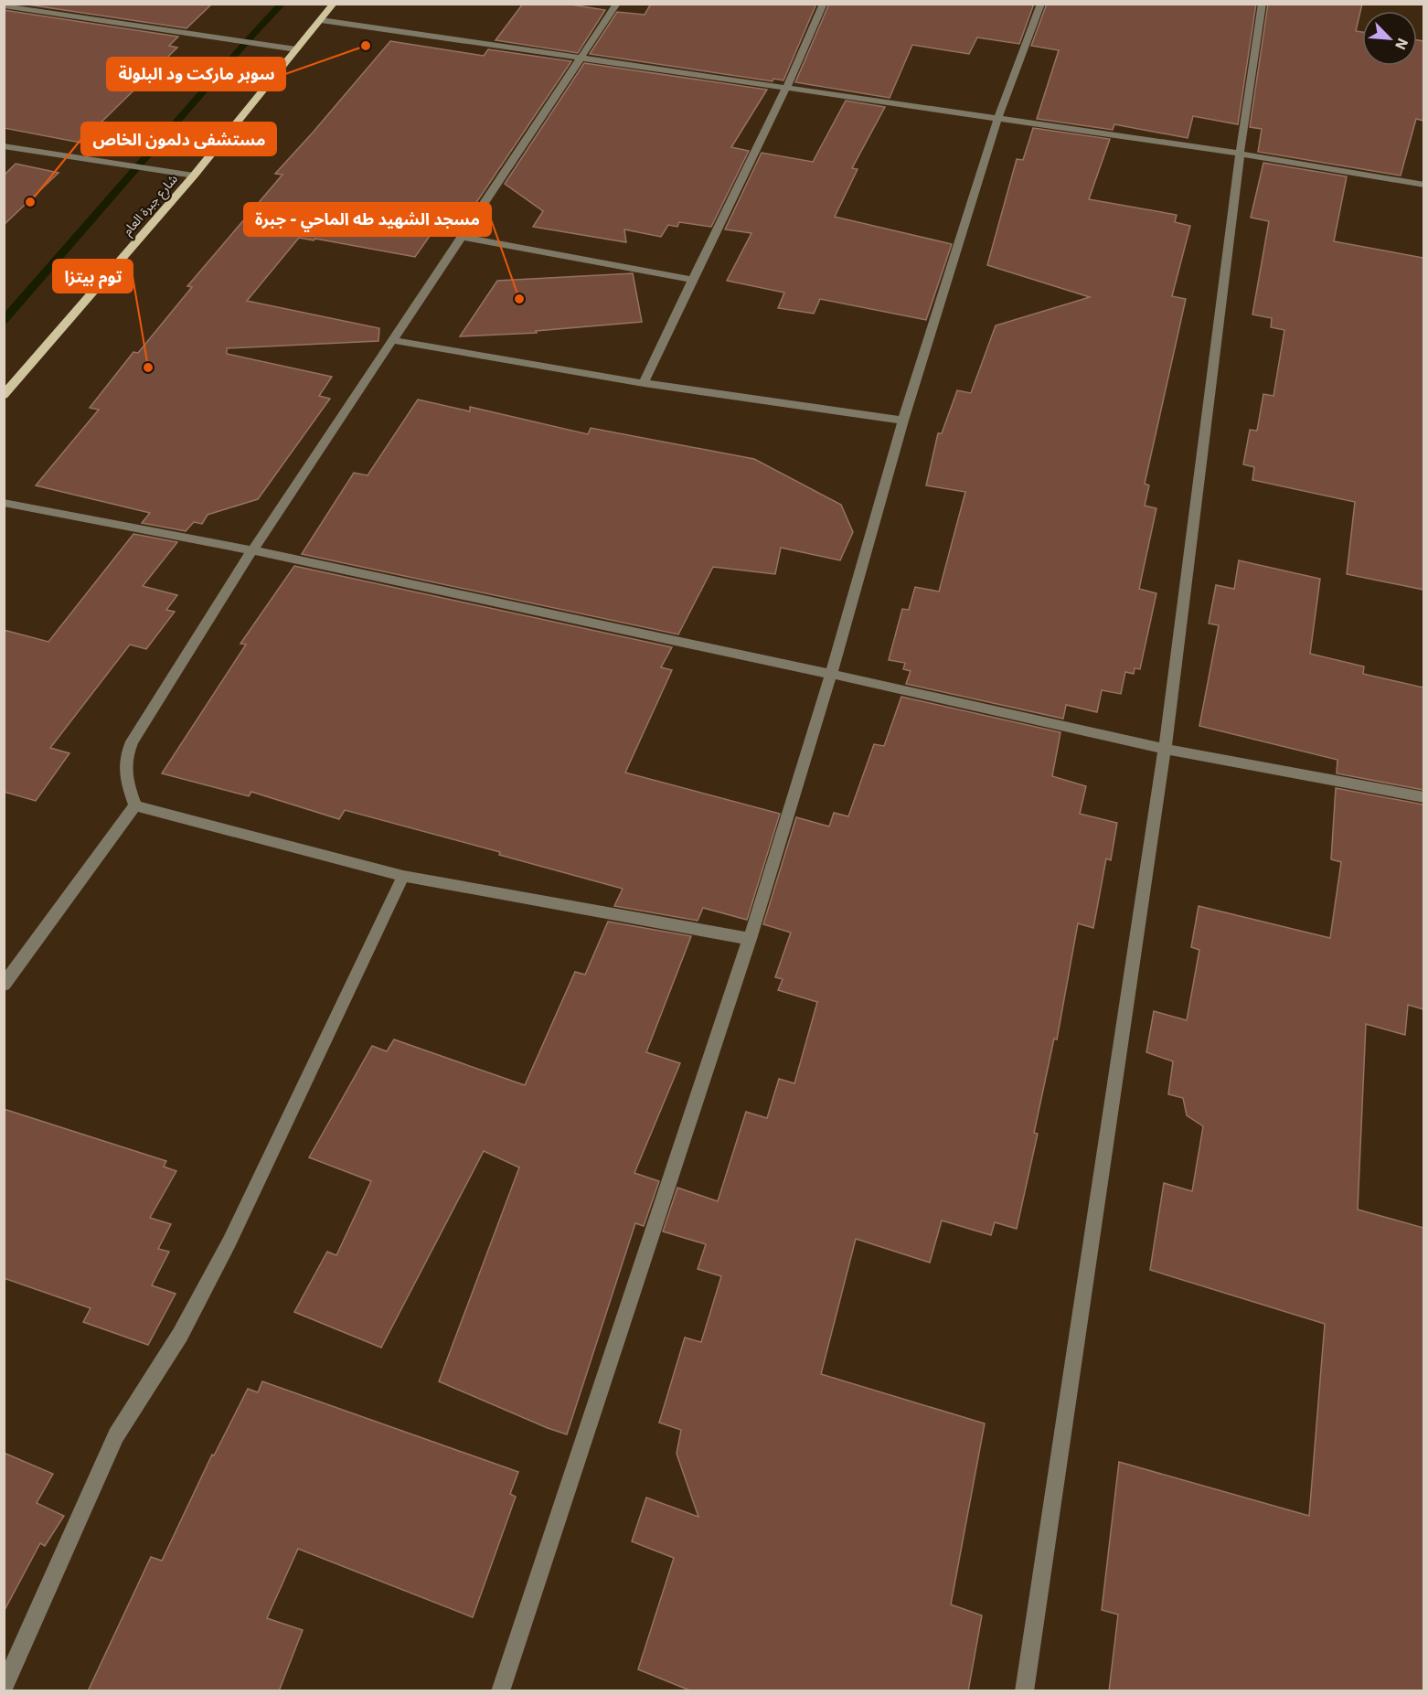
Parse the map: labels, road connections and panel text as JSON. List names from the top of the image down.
{
  "streets": {
    "main road": ["شارع جبرة العام"]
  },
  "places": [
    "سوبر ماركت ود البلولة",
    "مستشفى دلمون الخاص",
    "مسجد الشهيد طه الماحي - جبرة",
    "توم بيتزا"
  ],
  "north": "bottom right"
}
